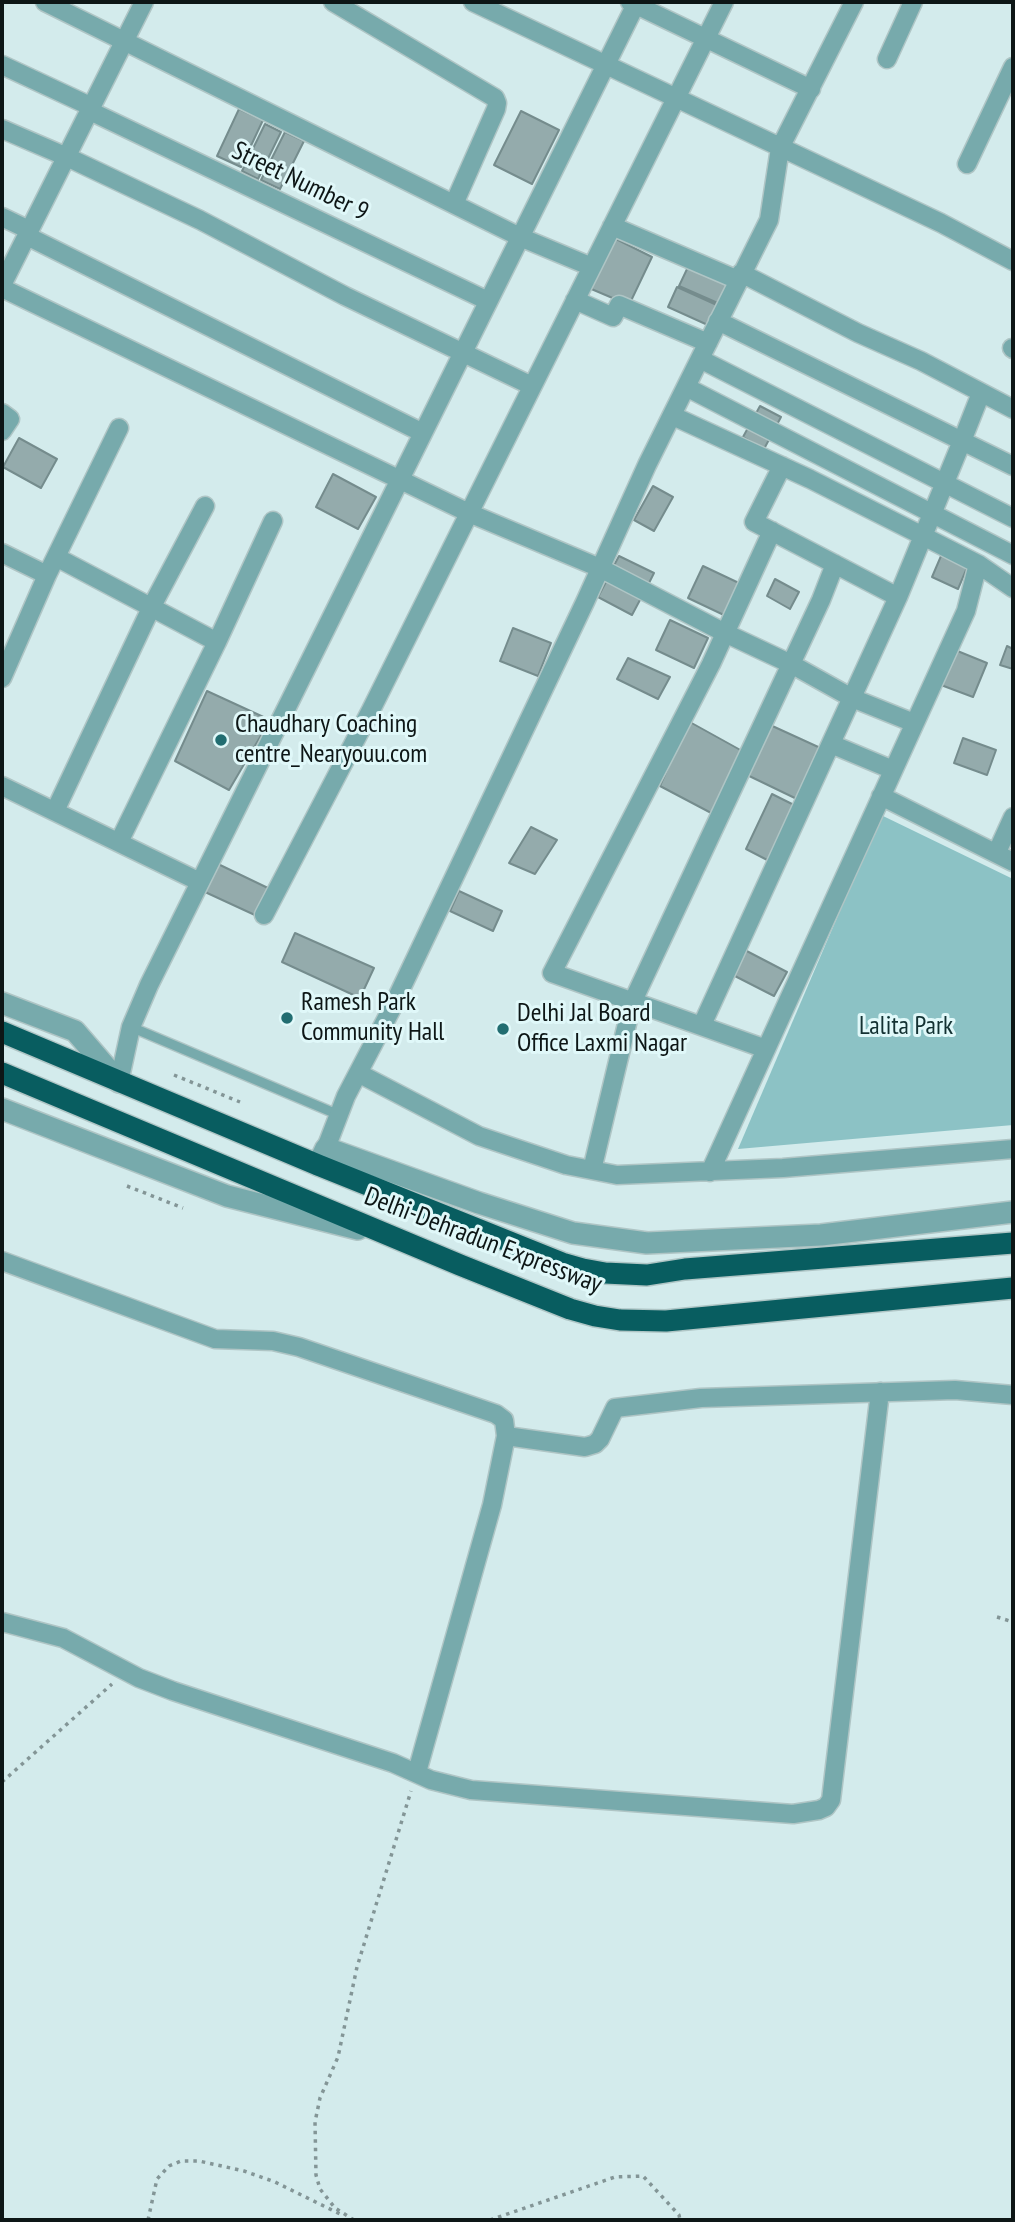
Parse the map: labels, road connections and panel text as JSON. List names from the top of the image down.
{
  "streets": {
    "highway": ["Delhi-Dehradun Expressway"],
    "street": ["Street Number 9"]
  },
  "parks": ["Lalita Park"],
  "places": ["Chaudhary Coaching centre_Nearyouu.com", "Ramesh Park Community Hall", "Delhi Jal Board Office Laxmi Nagar"]
}
